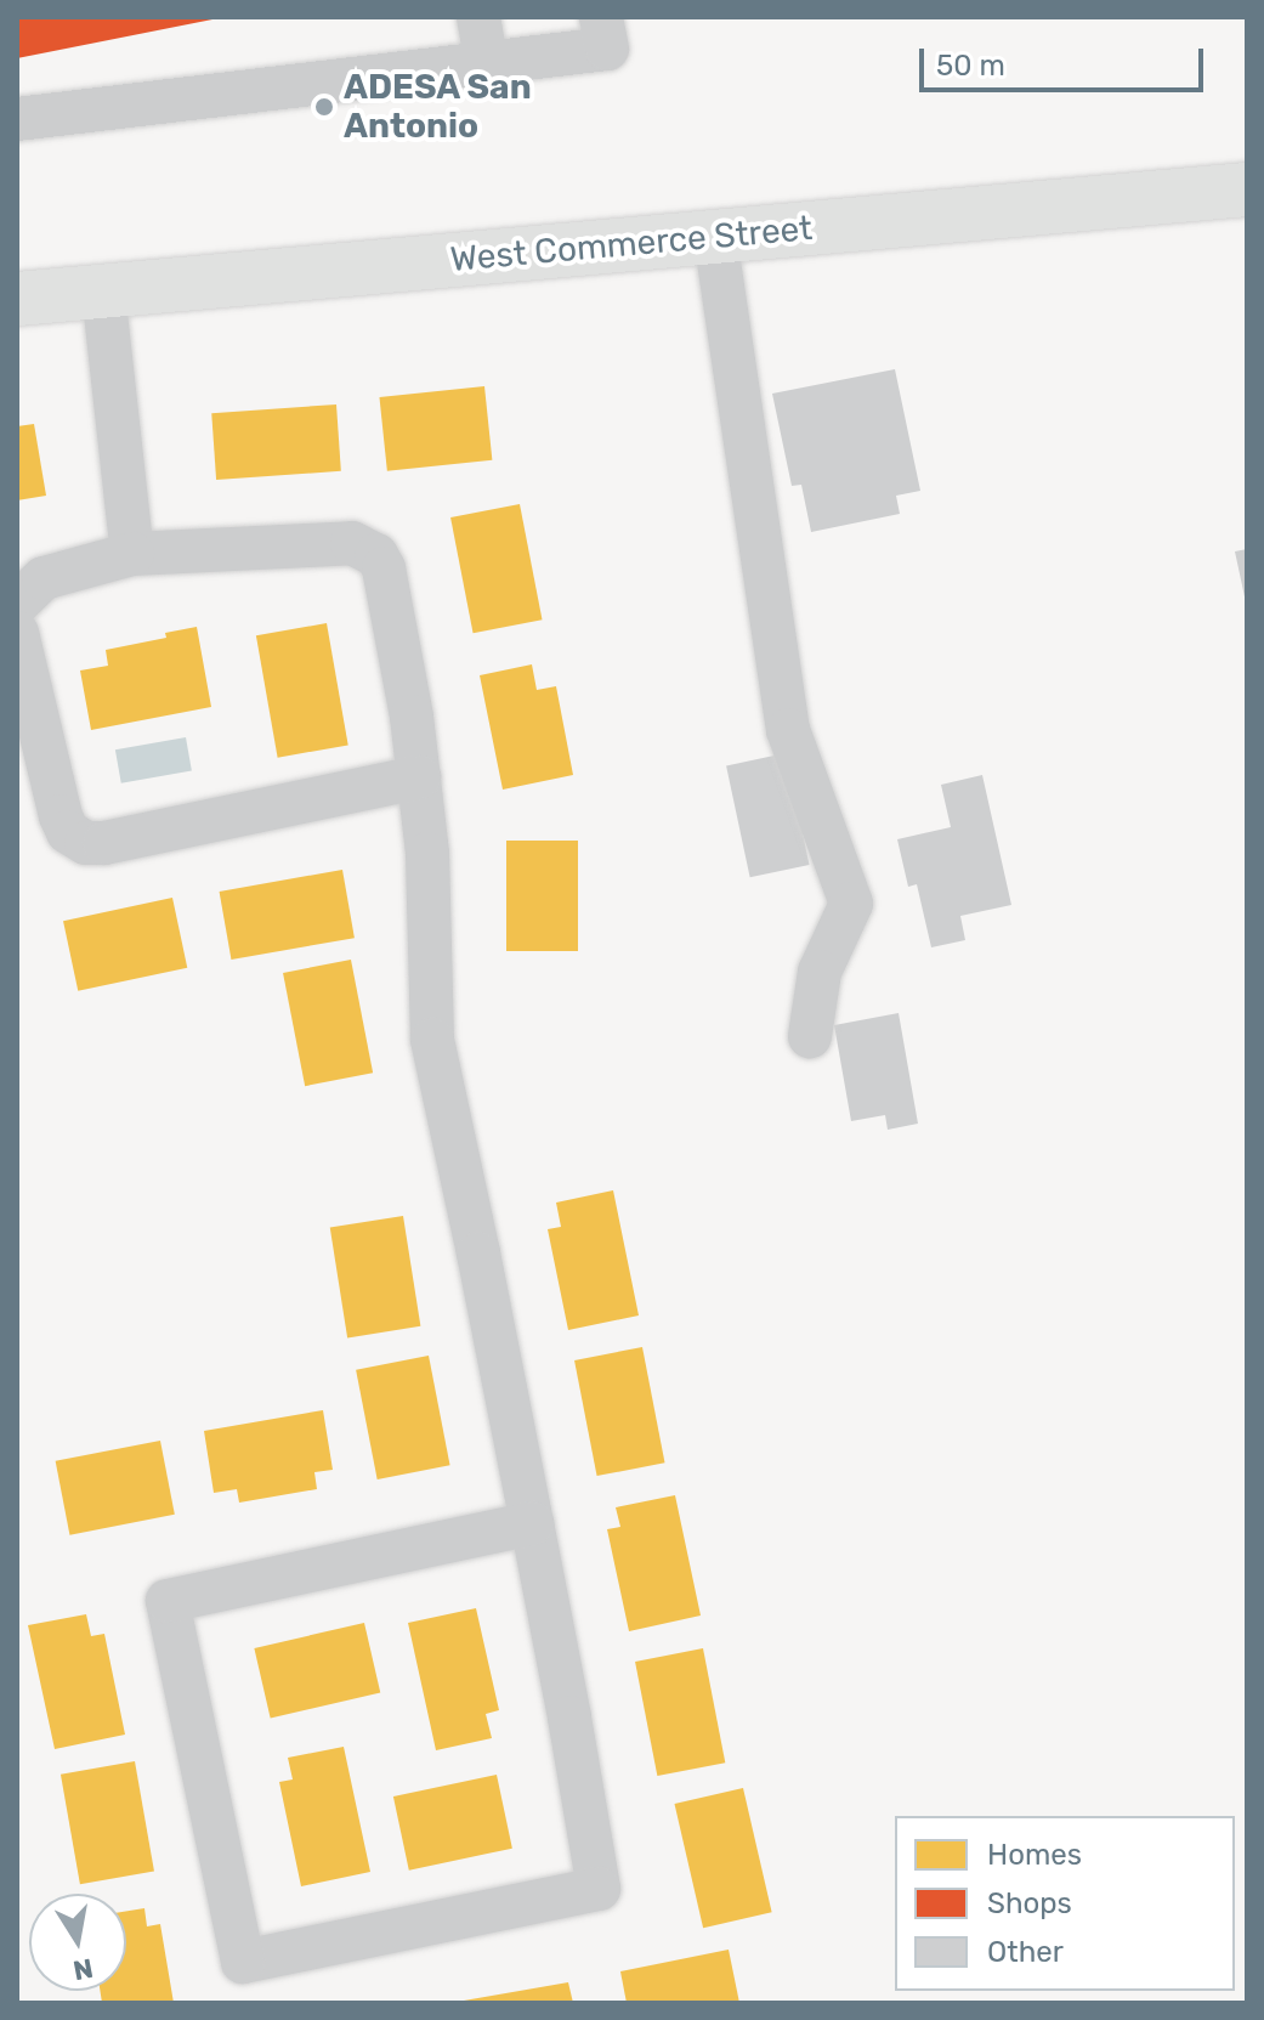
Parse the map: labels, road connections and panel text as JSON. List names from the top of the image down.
{
  "streets": {
    "main road": ["West Commerce Street"]
  },
  "places": ["ADESA San Antonio"],
  "legend": ["Homes", "Shops", "Other"],
  "scale_bar": "50 m",
  "north": "bottom"
}
